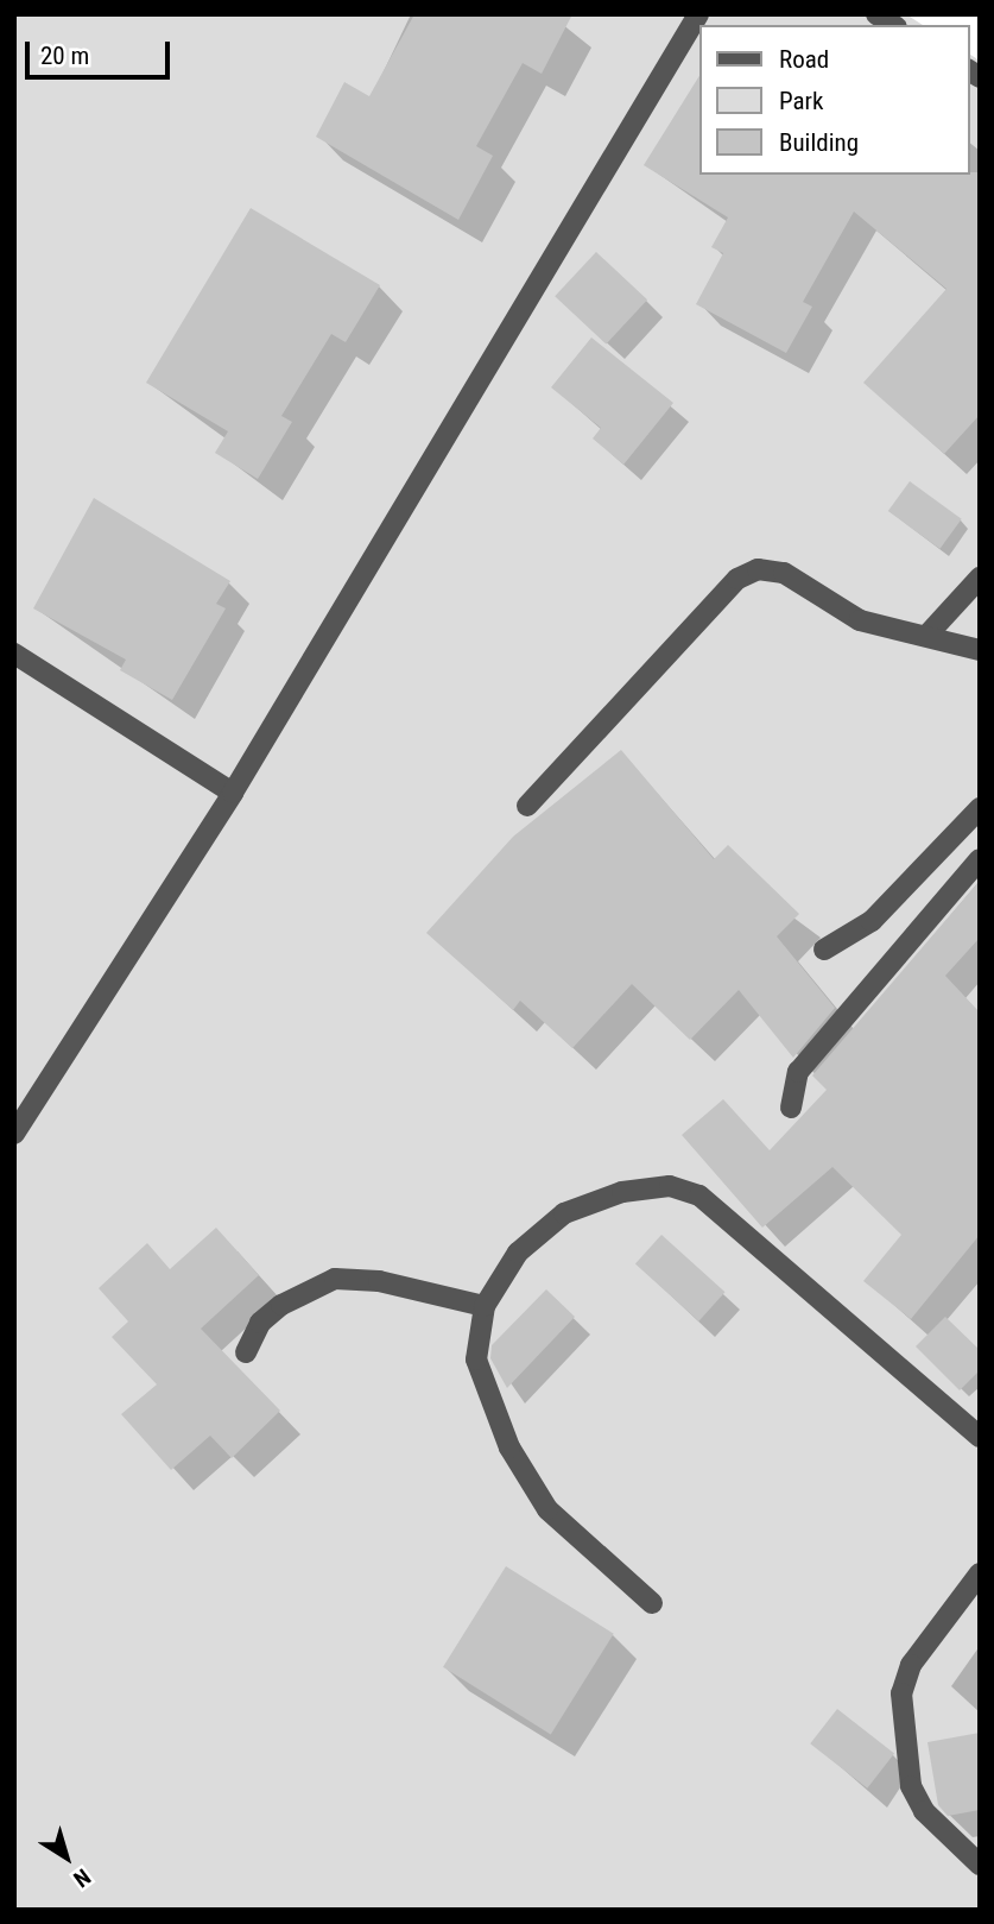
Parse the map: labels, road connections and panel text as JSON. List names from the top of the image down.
{
  "legend": ["Road", "Park", "Building"],
  "scale_bar": "20 m",
  "north": "bottom right"
}
